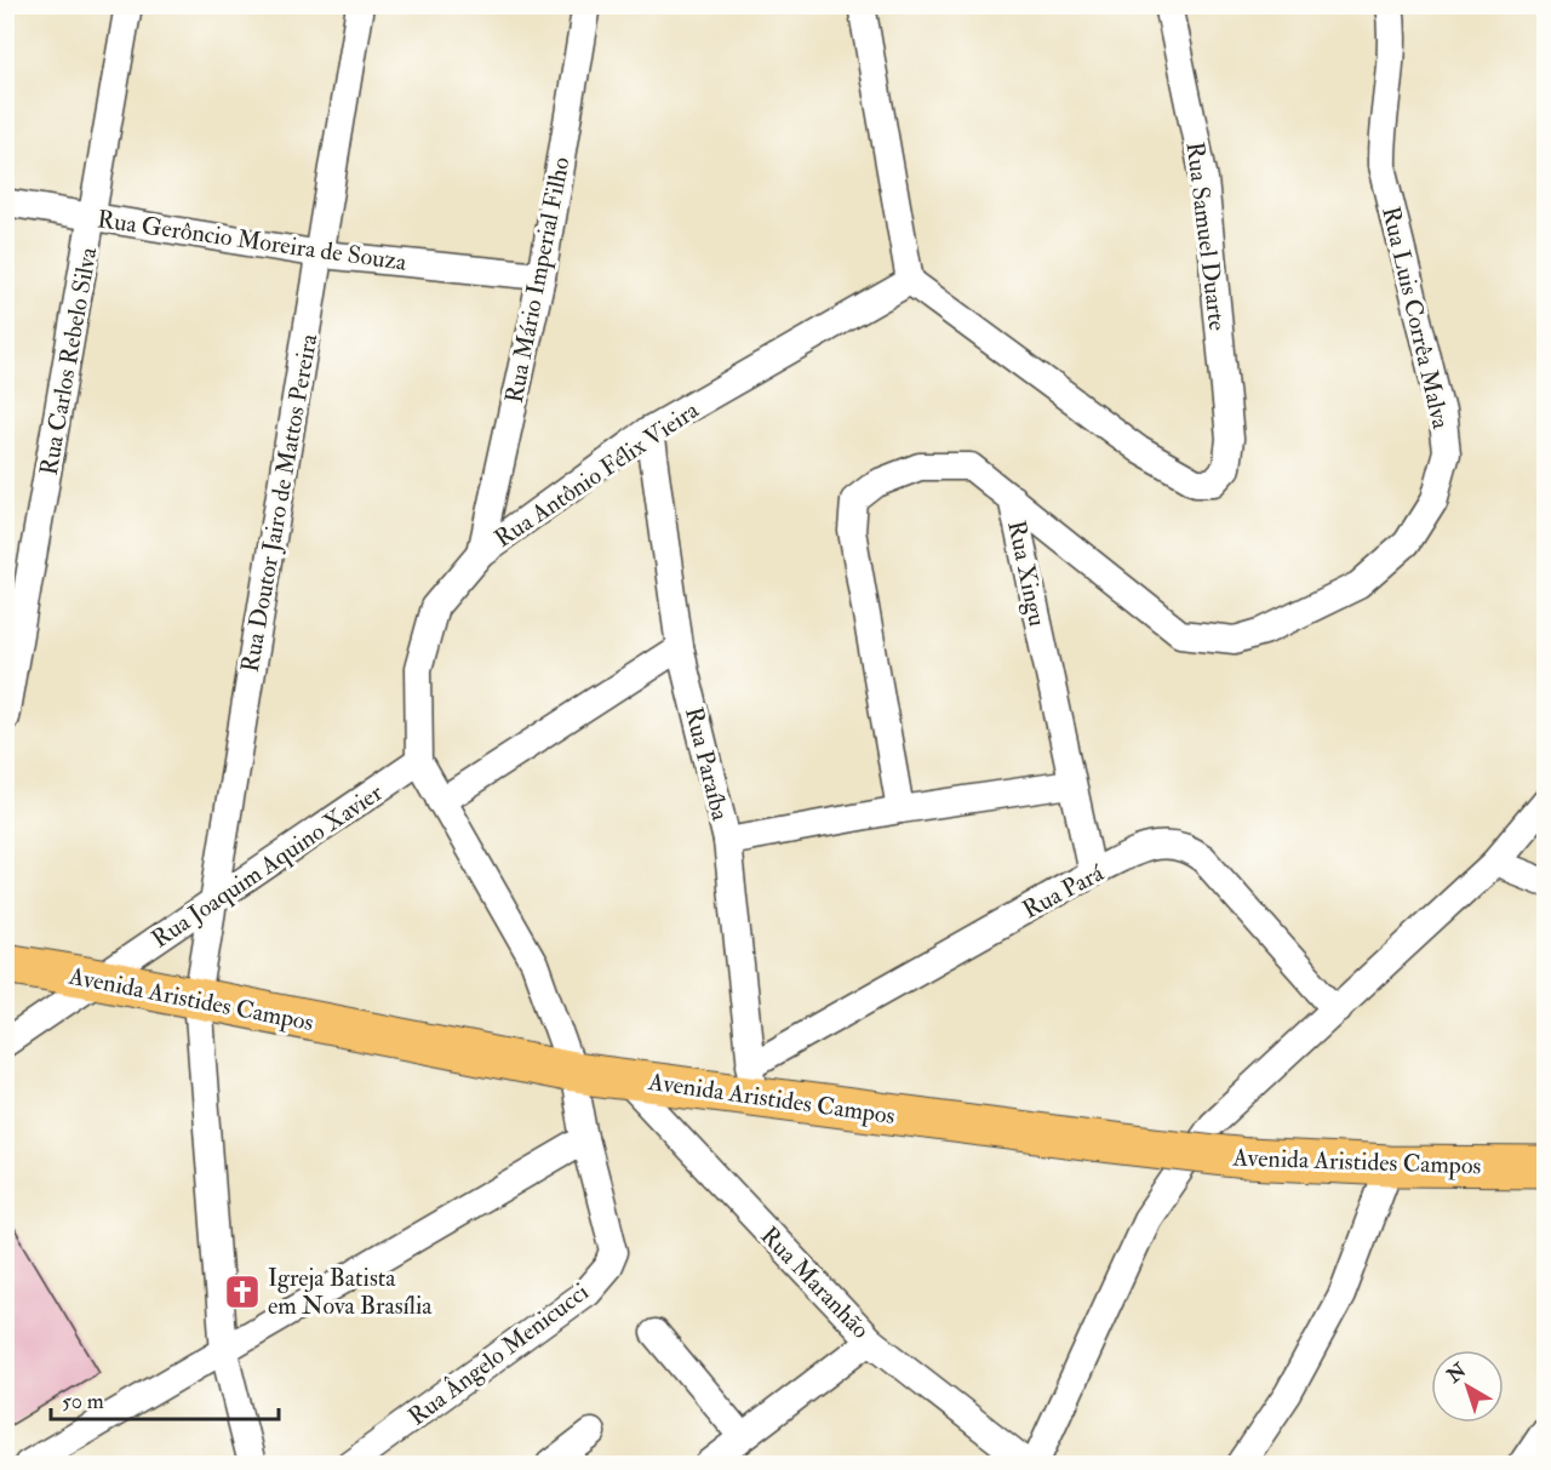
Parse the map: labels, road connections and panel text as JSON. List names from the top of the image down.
{
  "streets": {
    "highway": ["Avenida Aristides Campos"],
    "street": [
      "Rua Samuel Duarte",
      "Rua Gerôncio Moreira de Souza",
      "Rua Mário Imperial Filho",
      "Rua Luis Corrêa Malva",
      "Rua Carlos Rebelo Silva",
      "Rua Antônio Félix Vieira",
      "Rua Doutor Jairo de Mattos Pereira",
      "Rua Xingu",
      "Rua Paraíba",
      "Rua Joaquim Aquino Xavier",
      "Rua Pará",
      "Rua Maranhão",
      "Rua Ângelo Menicucci"
    ]
  },
  "crossings": [
    ["Rua Samuel Duarte", "Rua Antônio Félix Vieira"],
    ["Rua Gerôncio Moreira de Souza", "Rua Mário Imperial Filho"],
    ["Rua Gerôncio Moreira de Souza", "Rua Carlos Rebelo Silva"],
    ["Rua Gerôncio Moreira de Souza", "Rua Doutor Jairo de Mattos Pereira"],
    ["Rua Mário Imperial Filho", "Rua Antônio Félix Vieira"],
    ["Rua Luis Corrêa Malva", "Rua Xingu"],
    ["Rua Antônio Félix Vieira", "Rua Paraíba"],
    ["Rua Antônio Félix Vieira", "Rua Joaquim Aquino Xavier"],
    ["Rua Doutor Jairo de Mattos Pereira", "Rua Joaquim Aquino Xavier"],
    ["Rua Doutor Jairo de Mattos Pereira", "Avenida Aristides Campos"],
    ["Rua Xingu", "Rua Pará"],
    ["Rua Paraíba", "Rua Pará"],
    ["Rua Paraíba", "Avenida Aristides Campos"],
    ["Rua Joaquim Aquino Xavier", "Avenida Aristides Campos"],
    ["Rua Pará", "Avenida Aristides Campos"],
    ["Avenida Aristides Campos", "Rua Maranhão"],
    ["Avenida Aristides Campos", "Rua Ângelo Menicucci"]
  ],
  "places": {
    "church": ["Igreja Batista em Nova Brasília"]
  },
  "scale_bar": "50 m",
  "north": "top left"
}
